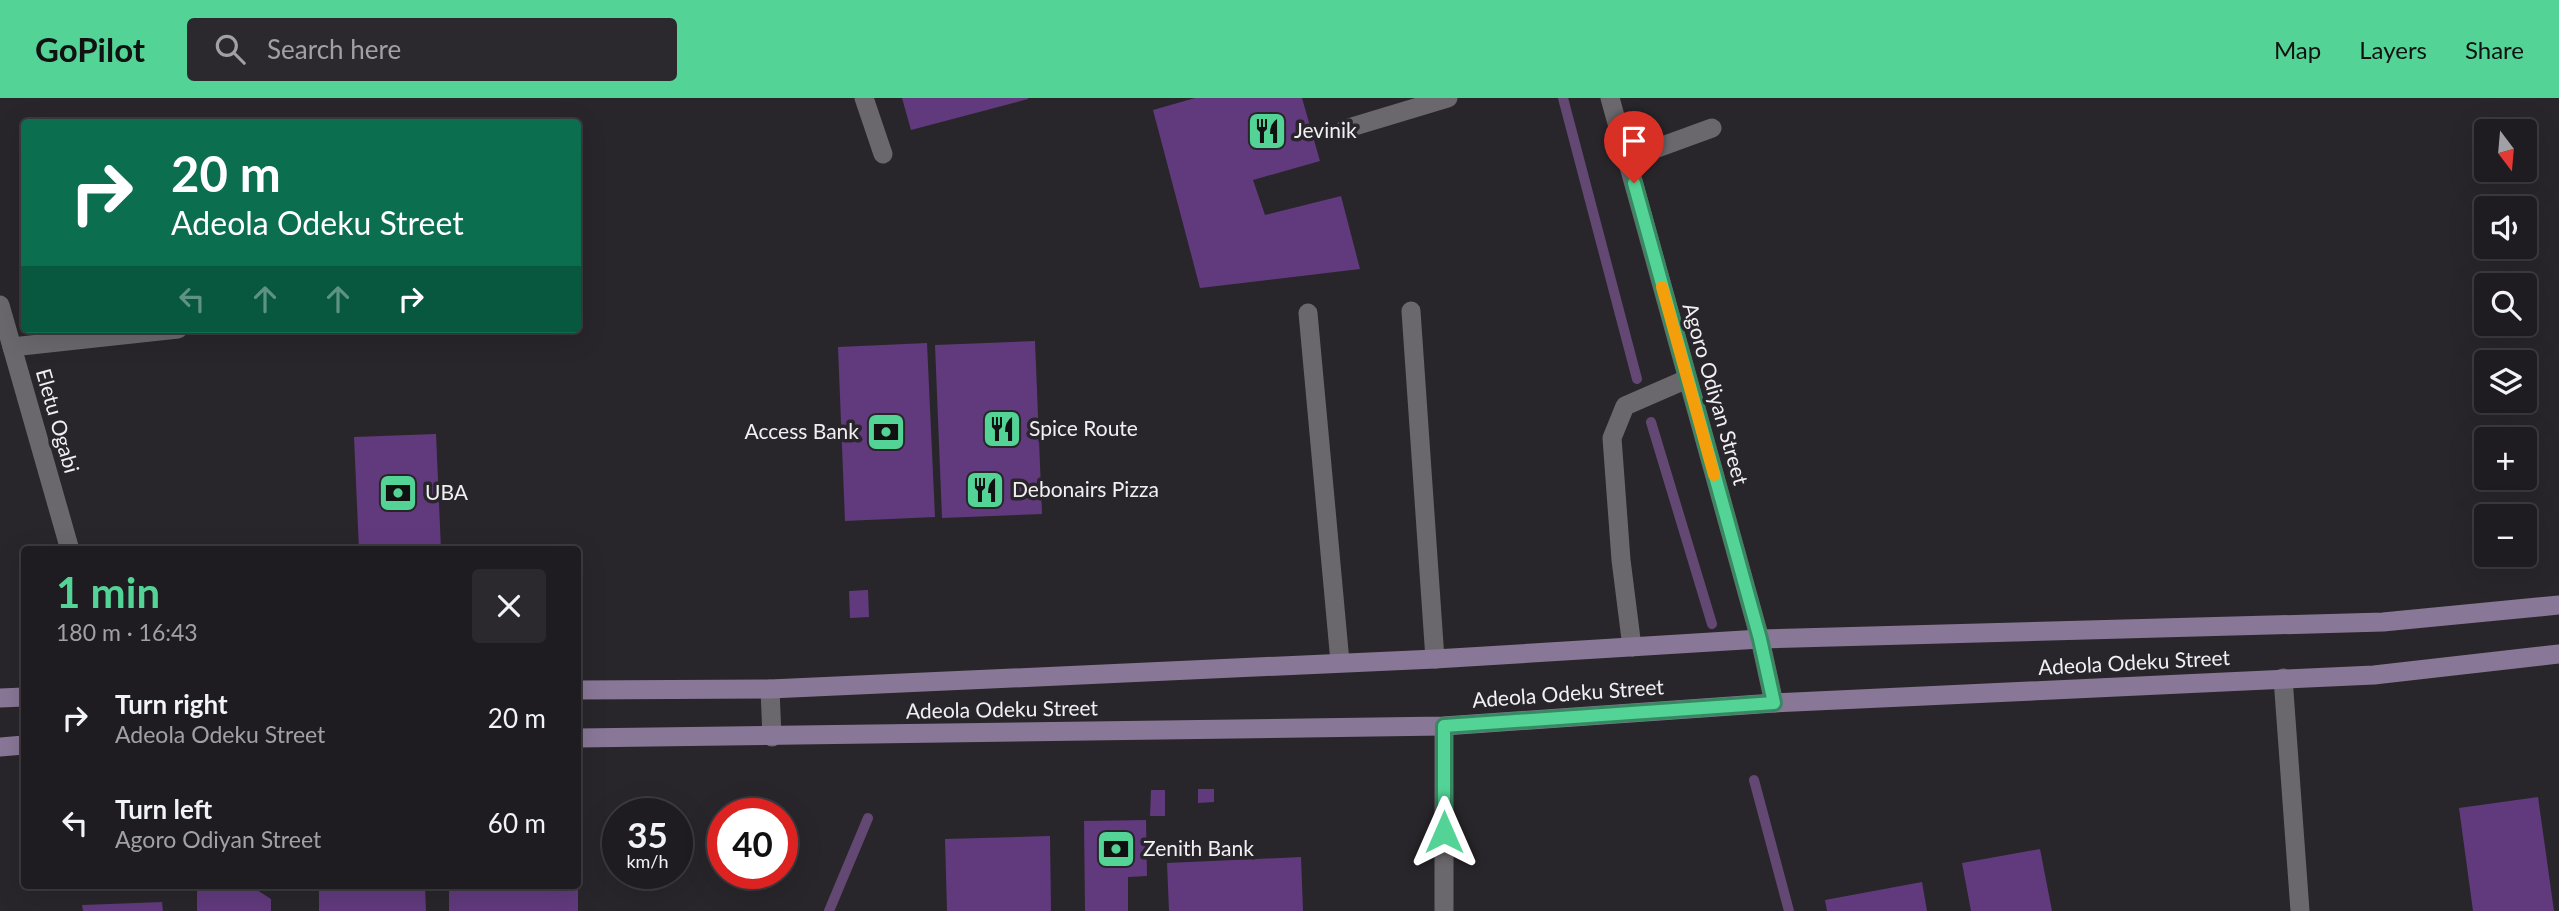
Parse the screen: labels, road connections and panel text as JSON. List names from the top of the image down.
{
  "streets": {
    "main road": ["Adeola Odeku Street"],
    "street": ["Agoro Odiyan Street", "Eletu Ogabi"]
  },
  "crossings": [
    ["Agoro Odiyan Street", "Adeola Odeku Street"]
  ],
  "places": {
    "restaurant": ["Jevinik", "Spice Route", "Debonairs Pizza"],
    "bank": ["Access Bank", "UBA", "Zenith Bank"]
  },
  "north": "bottom",
  "page": {
    "header": "GoPilot",
    "search": "Search here",
    "nav": ["Map", "Layers", "Share"],
    "map_buttons": ["+", "−"],
    "turn": ["20 m", "Adeola Odeku Street"],
    "heading": ["1 min", "180 m · 16:43"],
    "list": [
      {
        "name": "Turn right",
        "note": "Adeola Odeku Street",
        "value": "20 m"
      },
      {
        "name": "Turn left",
        "note": "Agoro Odiyan Street",
        "value": "60 m"
      }
    ],
    "speed": "35 km/h",
    "limit": "40"
  }
}
